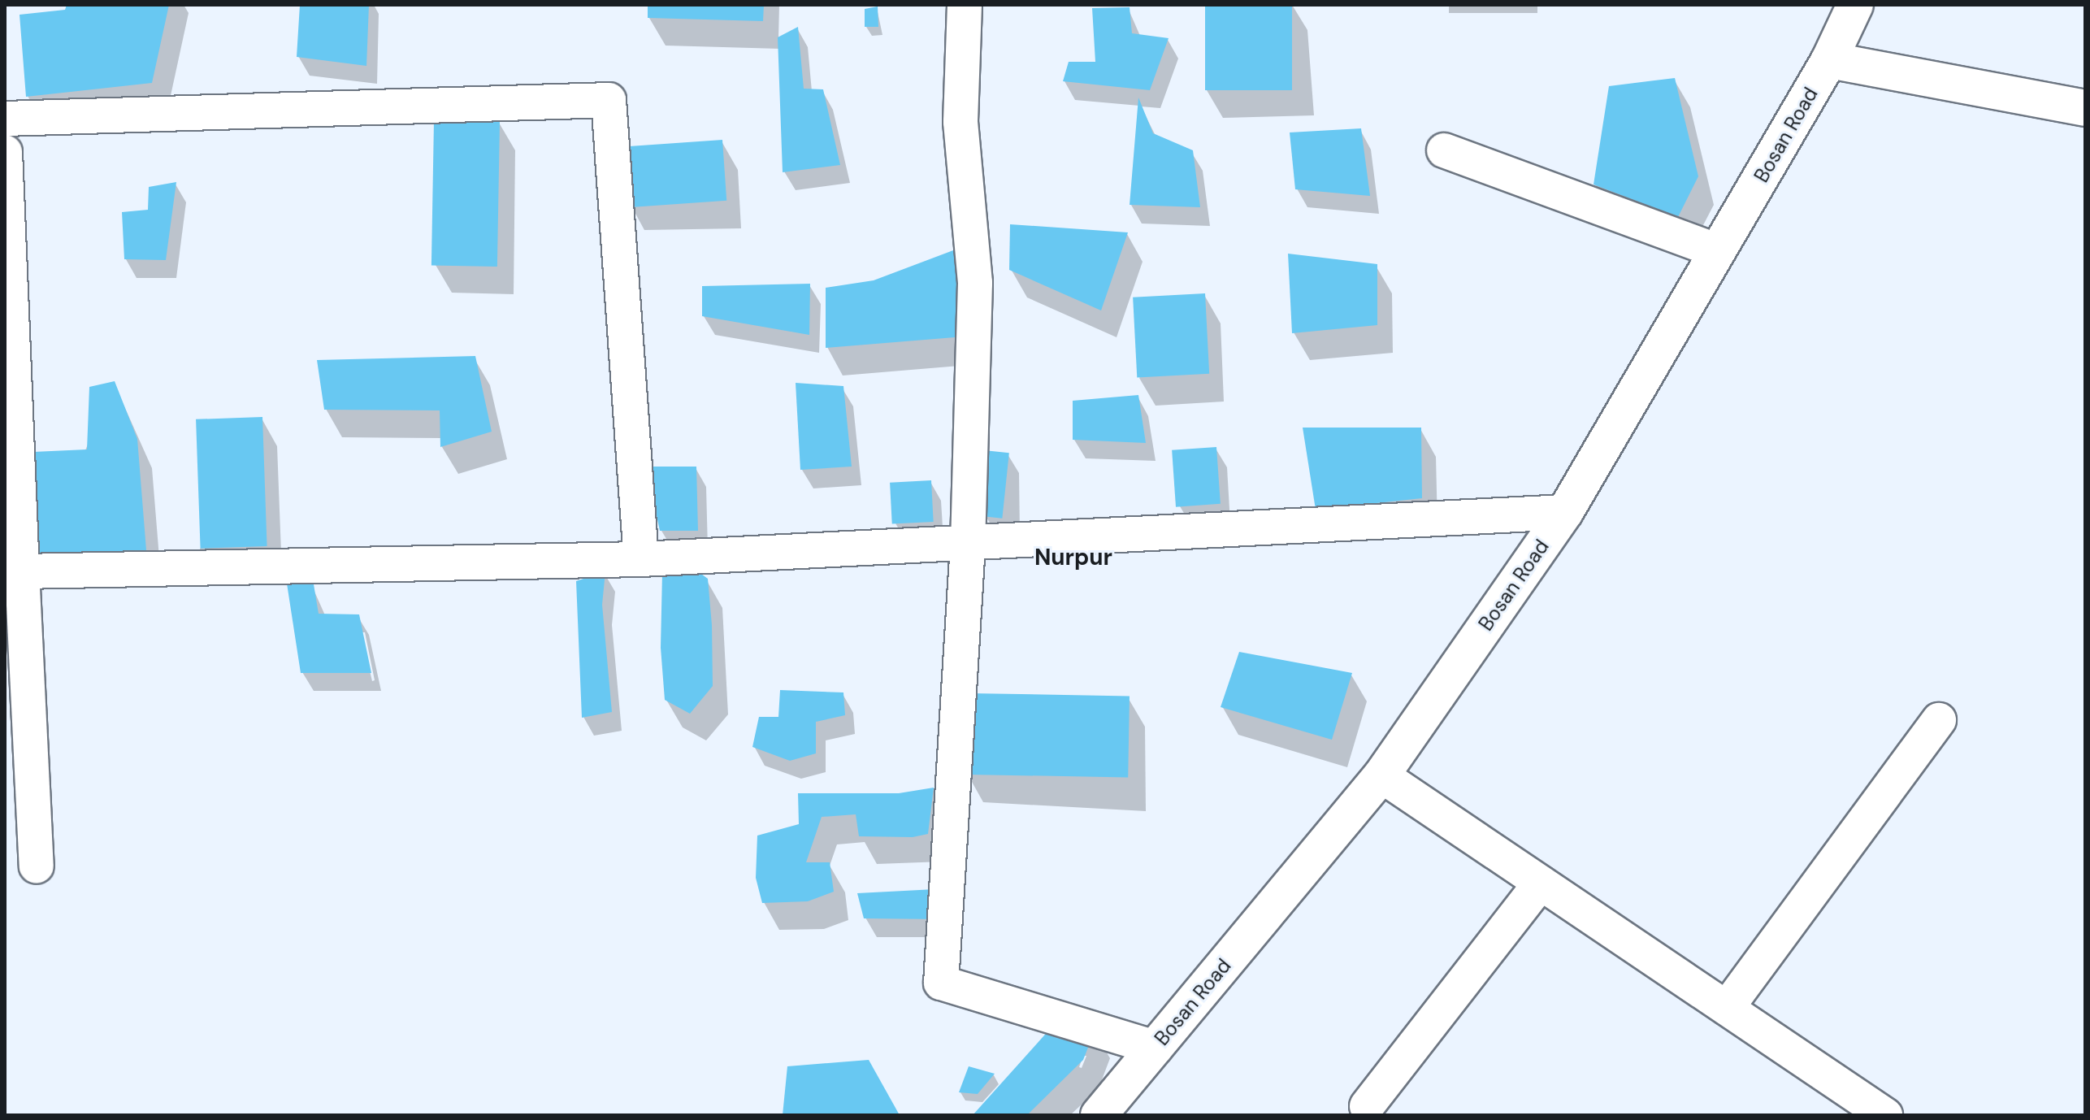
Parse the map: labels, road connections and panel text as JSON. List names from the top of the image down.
{
  "streets": {
    "main road": ["Bosan Road"]
  },
  "districts": ["Nurpur"]
}
